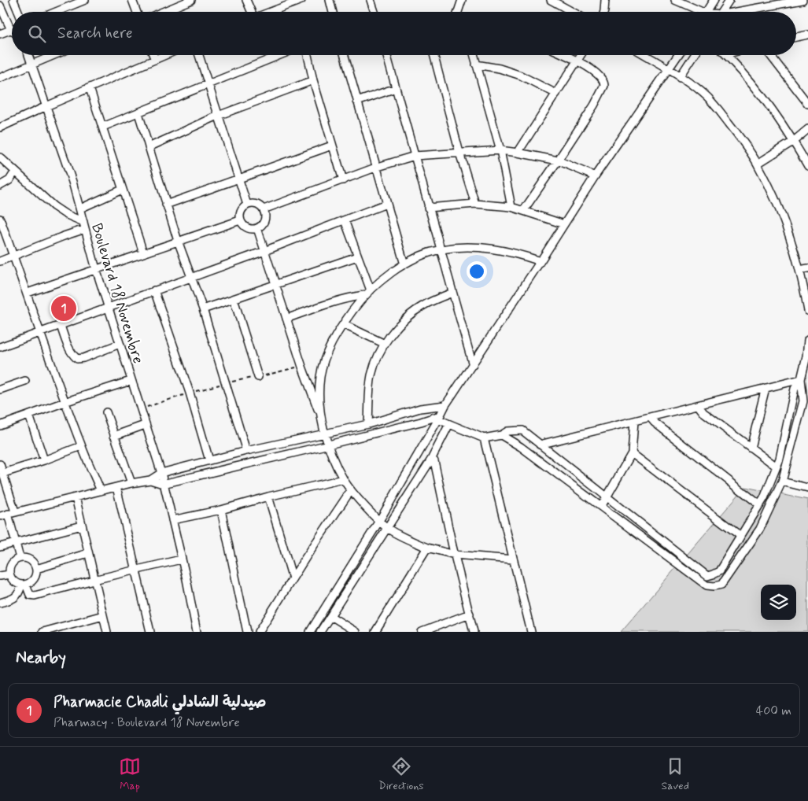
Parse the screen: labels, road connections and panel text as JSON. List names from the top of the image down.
{
  "streets": {
    "street": ["Boulevard 18 Novembre"]
  },
  "page": {
    "search": "Search here",
    "pins": "1",
    "heading": "Nearby",
    "list": [
      {
        "mark": "1",
        "name": "Pharmacie Chadli صيدلية الشادلي",
        "note": "Pharmacy · Boulevard 18 Novembre",
        "value": "400 m"
      }
    ],
    "nav": ["Map", "Directions", "Saved"]
  }
}
